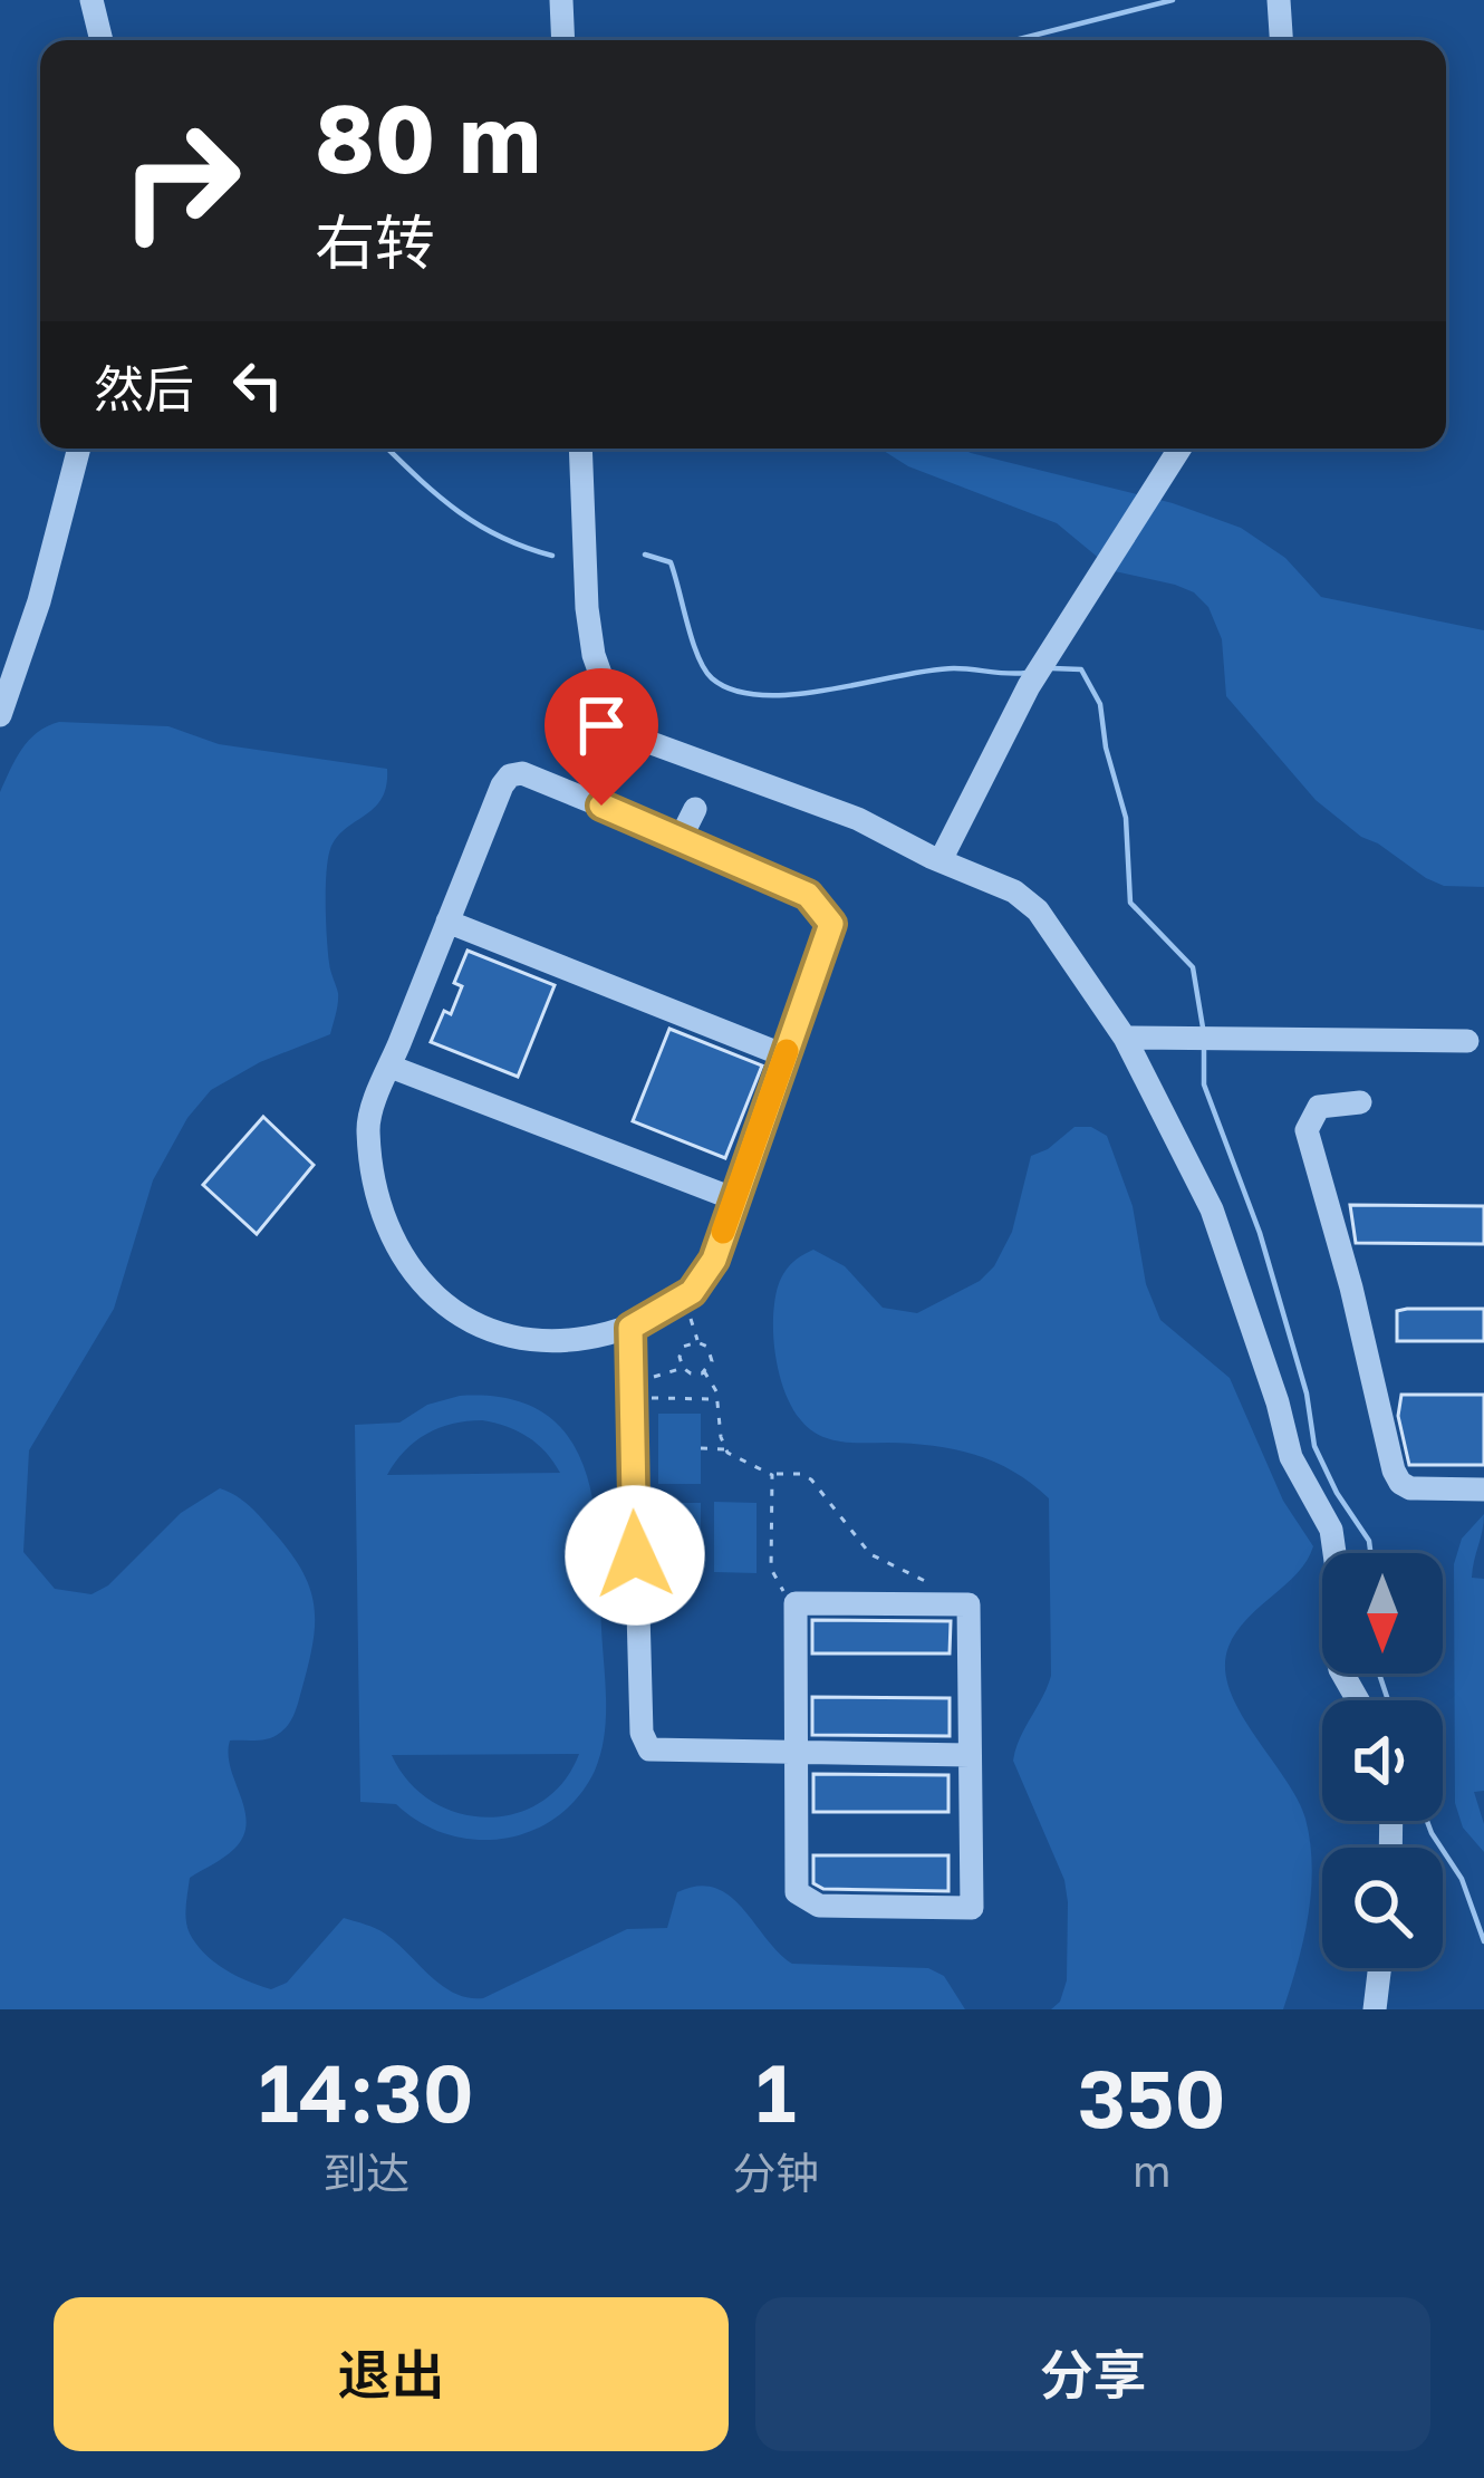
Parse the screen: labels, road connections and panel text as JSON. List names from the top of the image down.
{
  "north": "bottom",
  "page": {
    "turn": ["80 m", "右转"],
    "then": "然后",
    "eta": [
      "14:30",
      "到达",
      "1",
      "分钟",
      "350",
      "m"
    ],
    "buttons": ["退出", "分享"]
  }
}
